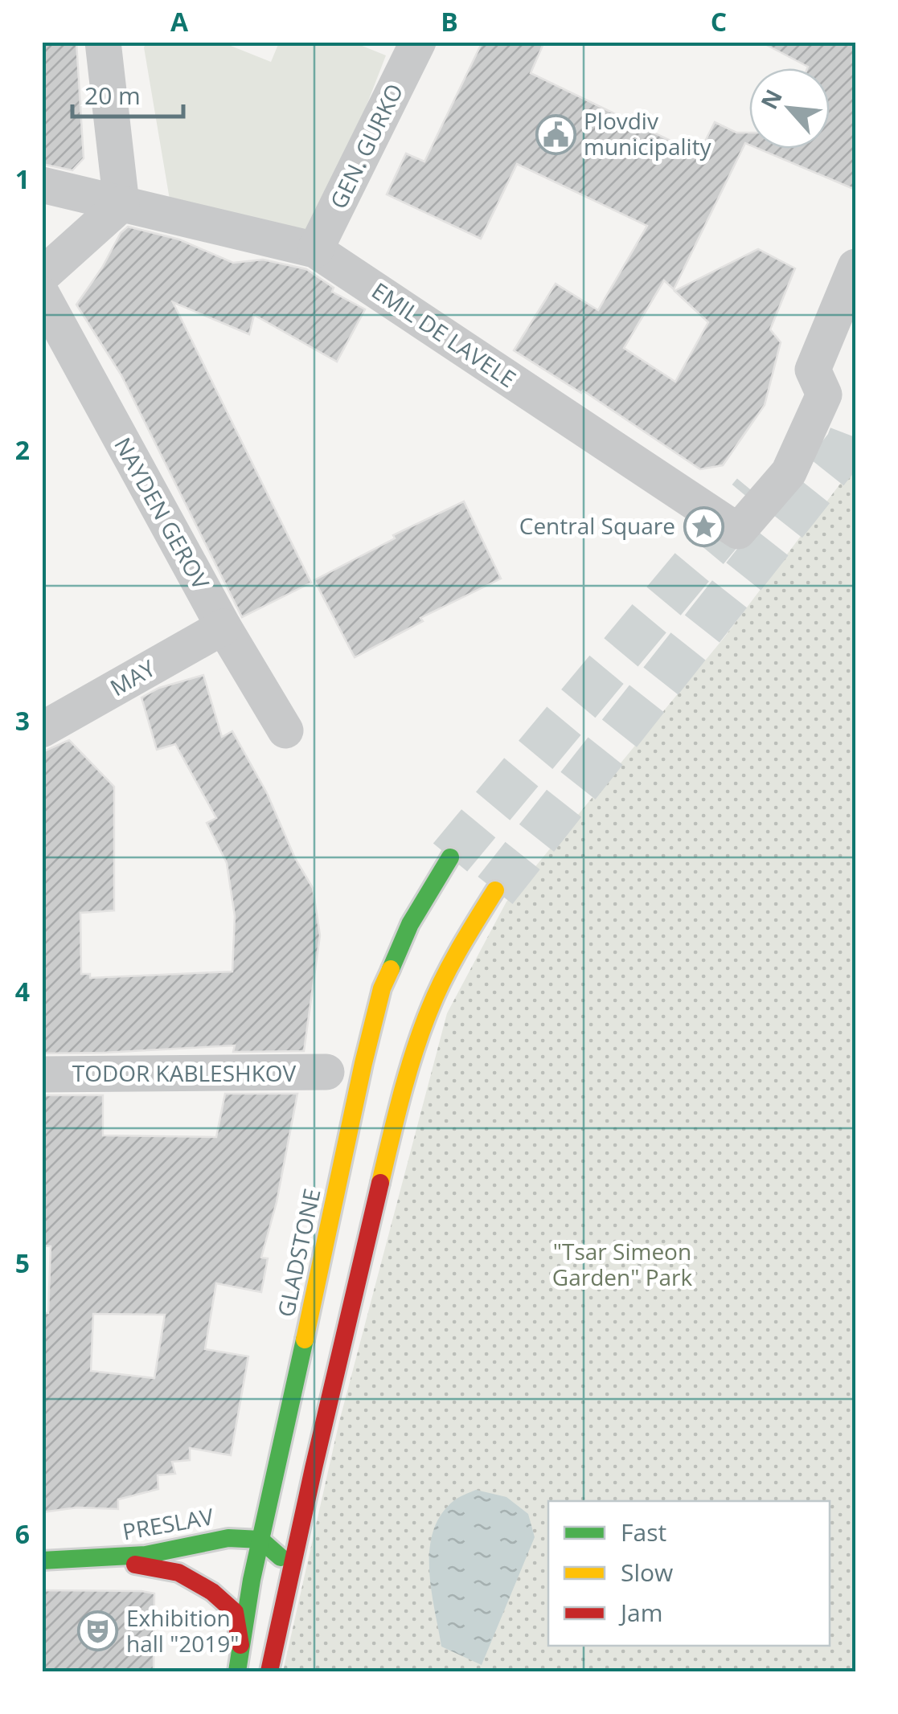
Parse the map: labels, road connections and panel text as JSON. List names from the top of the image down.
{
  "streets": {
    "main road": ["GLADSTONE", "PRESLAV"],
    "street": [
      "GEN. GURKO",
      "EMIL DE LAVELE",
      "NAYDEN GEROV",
      "MAY",
      "TODOR KABLESHKOV"
    ]
  },
  "crossings": [
    ["GEN. GURKO", "EMIL DE LAVELE"],
    ["NAYDEN GEROV", "MAY"],
    ["GLADSTONE", "PRESLAV"]
  ],
  "parks": ["\"Tsar Simeon Garden\" Park"],
  "places": {
    "public building": ["Plovdiv municipality"],
    "place": ["Central Square"],
    "theatre": ["Exhibition hall \"2019\""]
  },
  "legend": ["Fast", "Slow", "Jam"],
  "scale_bar": "20 m",
  "north": "top left",
  "grid": {
    "columns": ["A", "B", "C"],
    "rows": [
      "1",
      "2",
      "3",
      "4",
      "5",
      "6"
    ]
  }
}
